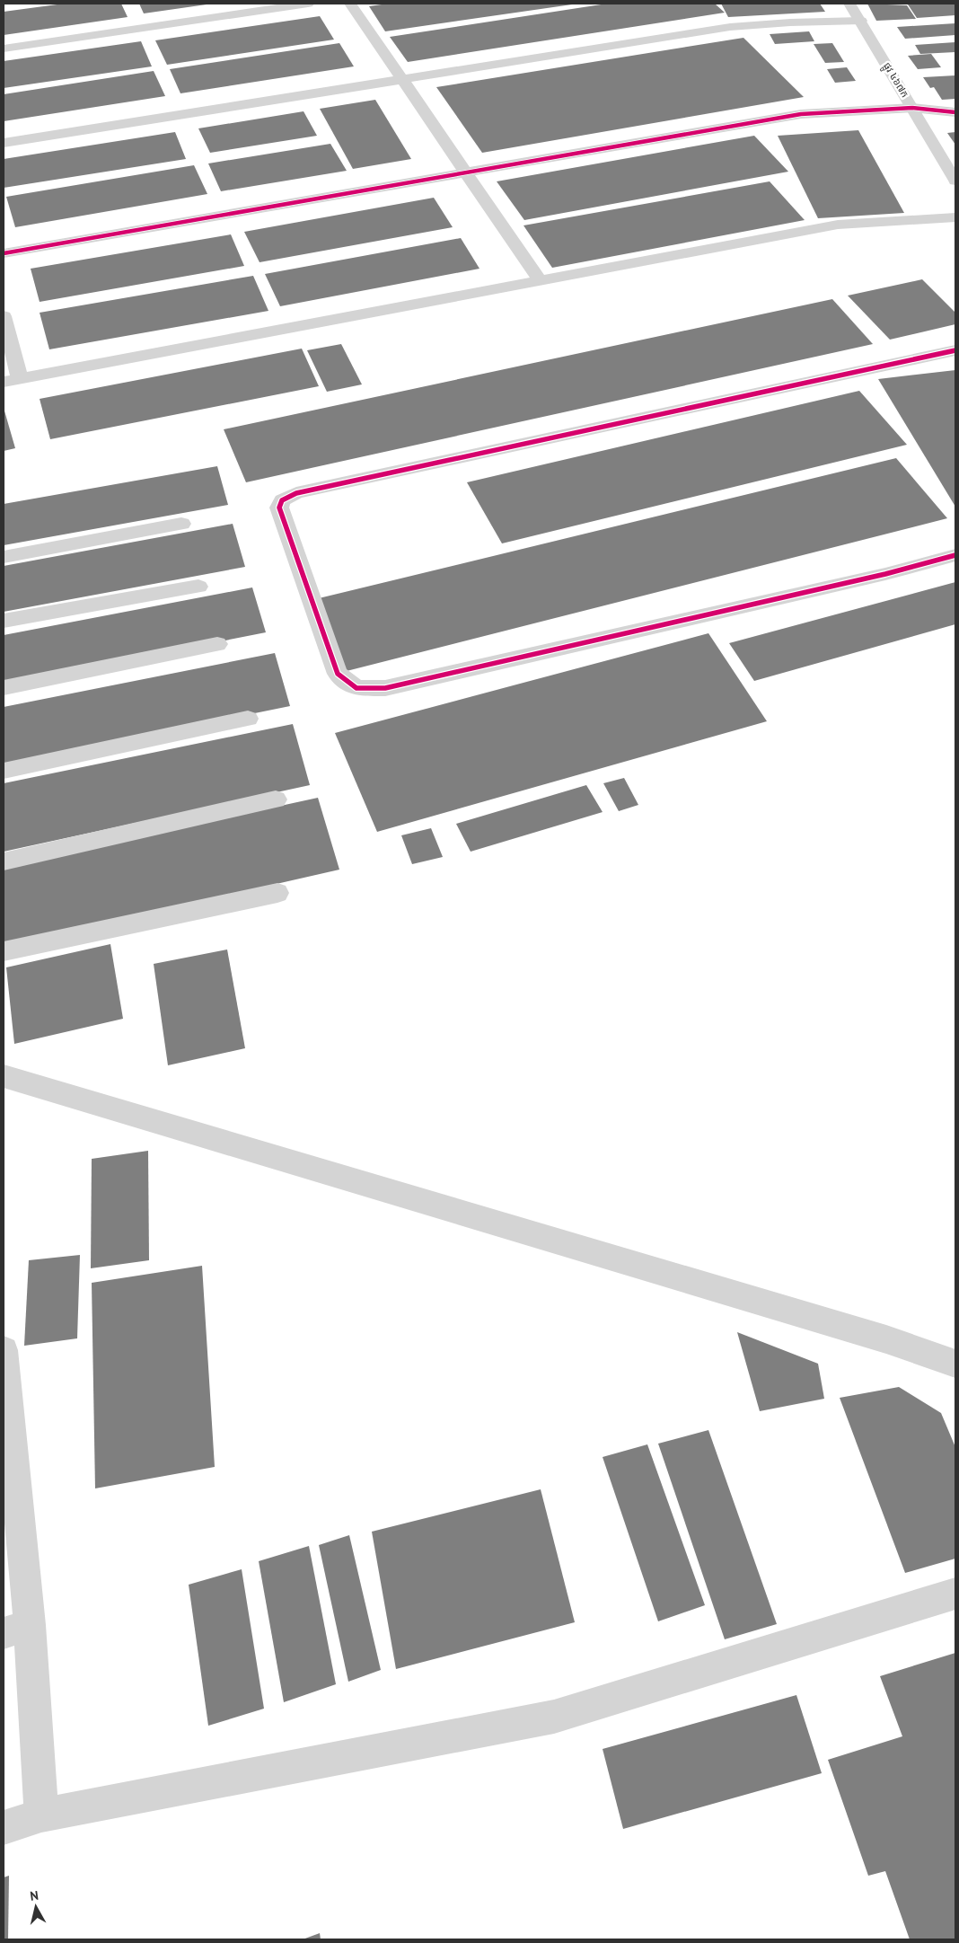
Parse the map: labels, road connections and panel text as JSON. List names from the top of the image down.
{
  "streets": {
    "street": ["ផ្លូវ ៤៦៧ក"]
  },
  "north": "top"
}
